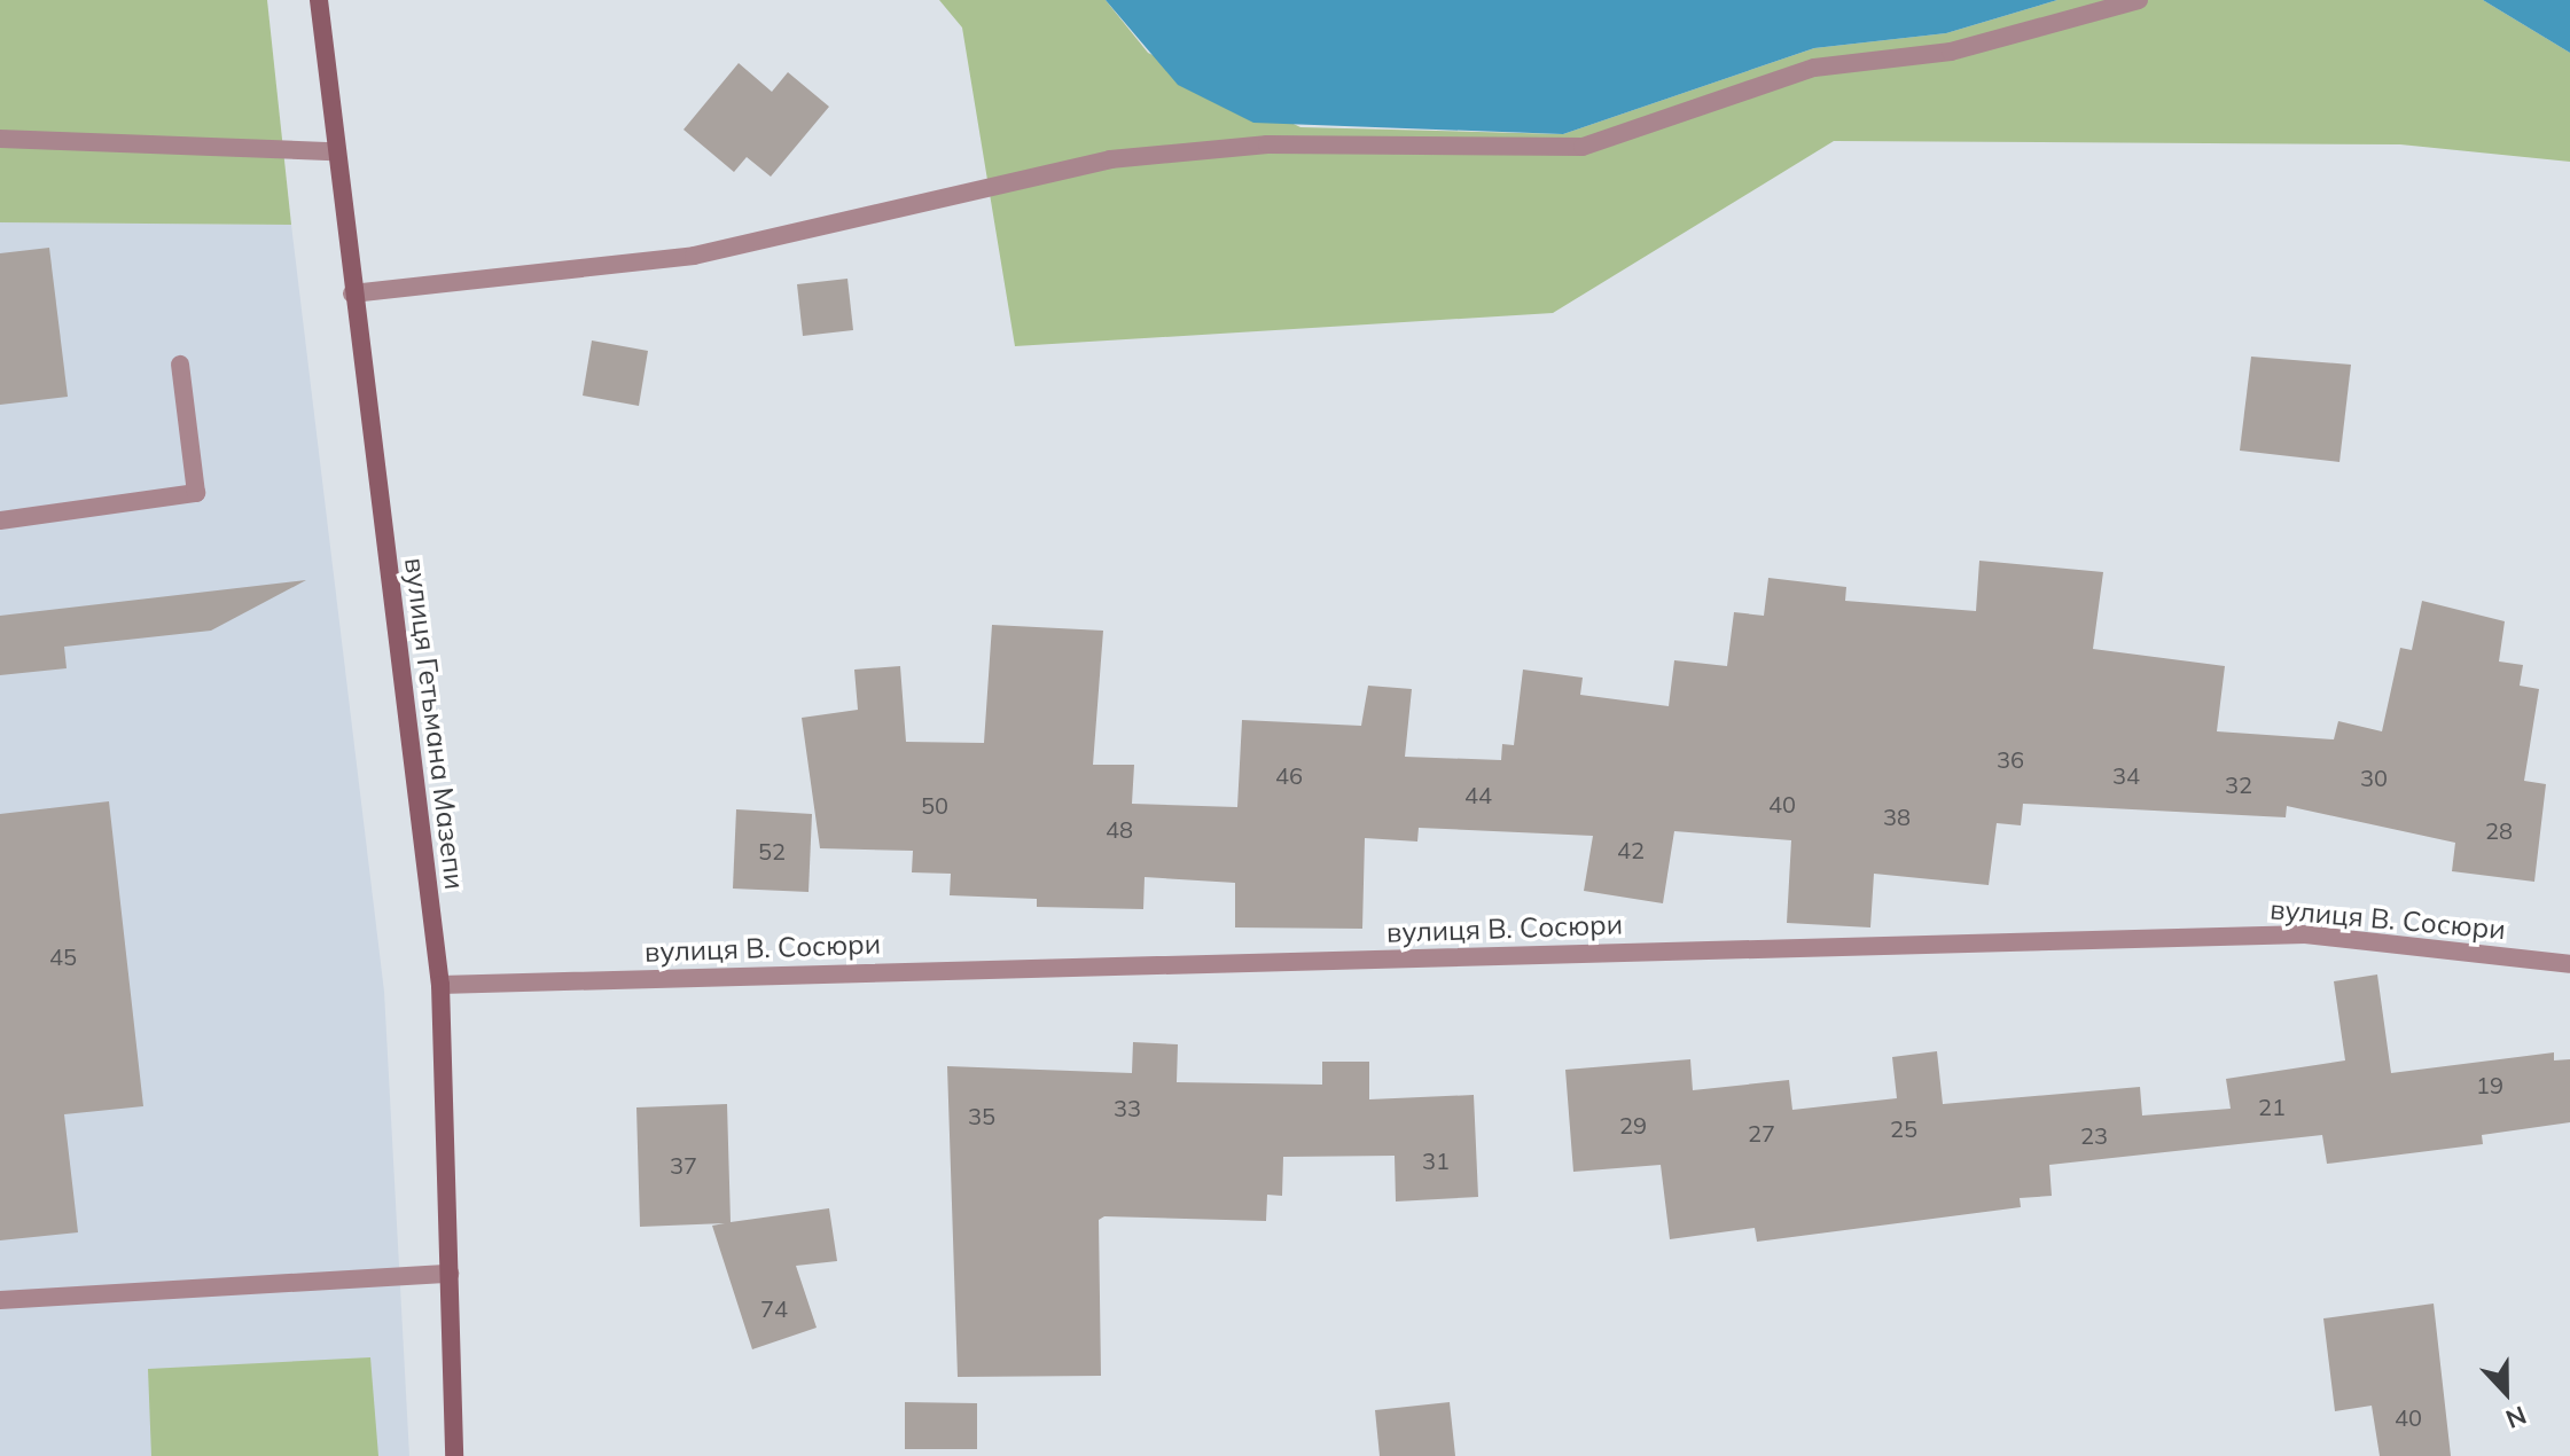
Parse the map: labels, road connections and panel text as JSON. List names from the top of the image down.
{
  "streets": {
    "street": ["вулиця Гетьмана Мазепи", "вулиця В. Сосюри"]
  },
  "crossings": [
    ["вулиця Гетьмана Мазепи", "вулиця В. Сосюри"]
  ],
  "house_numbers": [
    "36",
    "46",
    "34",
    "30",
    "32",
    "44",
    "40",
    "50",
    "38",
    "48",
    "28",
    "42",
    "52",
    "45",
    "19",
    "21",
    "33",
    "35",
    "29",
    "25",
    "27",
    "23",
    "31",
    "37",
    "74",
    "40"
  ],
  "north": "bottom"
}
